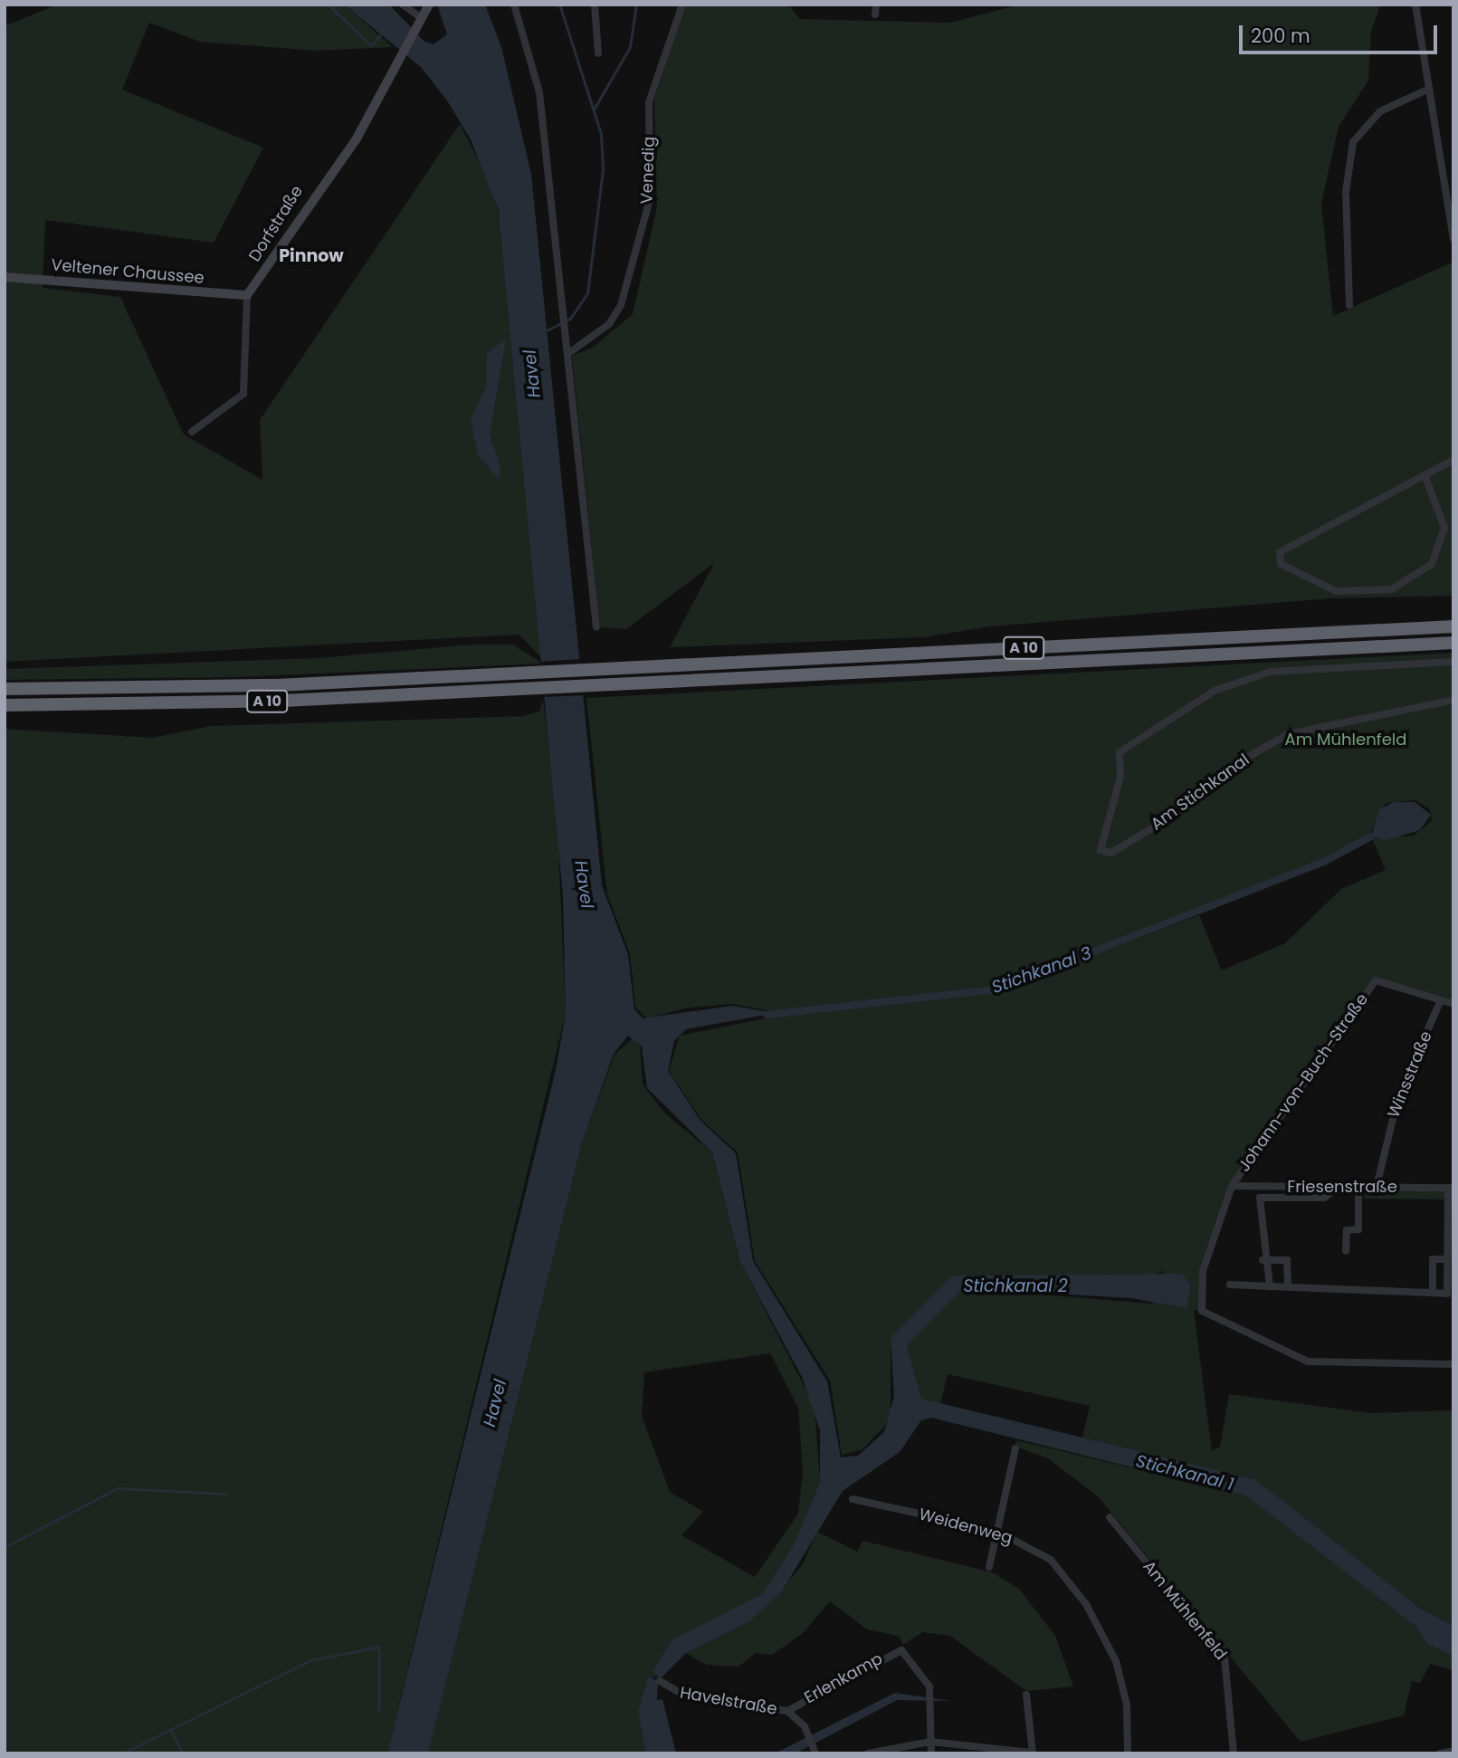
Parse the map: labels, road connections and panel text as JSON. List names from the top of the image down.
{
  "streets": {
    "highway": ["A 10"],
    "main road": ["Dorfstraße", "Veltener Chaussee"],
    "street": [
      "Venedig",
      "Am Stichkanal",
      "Winsstraße",
      "Johann-von-Buch-Straße",
      "Friesenstraße",
      "Weidenweg",
      "Am Mühlenfeld",
      "Erlenkamp",
      "Havelstraße"
    ]
  },
  "crossings": [
    ["Dorfstraße", "Veltener Chaussee"],
    ["Winsstraße", "Johann-von-Buch-Straße"],
    ["Winsstraße", "Friesenstraße"],
    ["Johann-von-Buch-Straße", "Friesenstraße"],
    ["Erlenkamp", "Havelstraße"]
  ],
  "districts": ["Pinnow"],
  "water": [
    "Havel",
    "Stichkanal 3",
    "Stichkanal 2",
    "Stichkanal 1"
  ],
  "parks": ["Am Mühlenfeld"],
  "scale_bar": "200 m"
}
